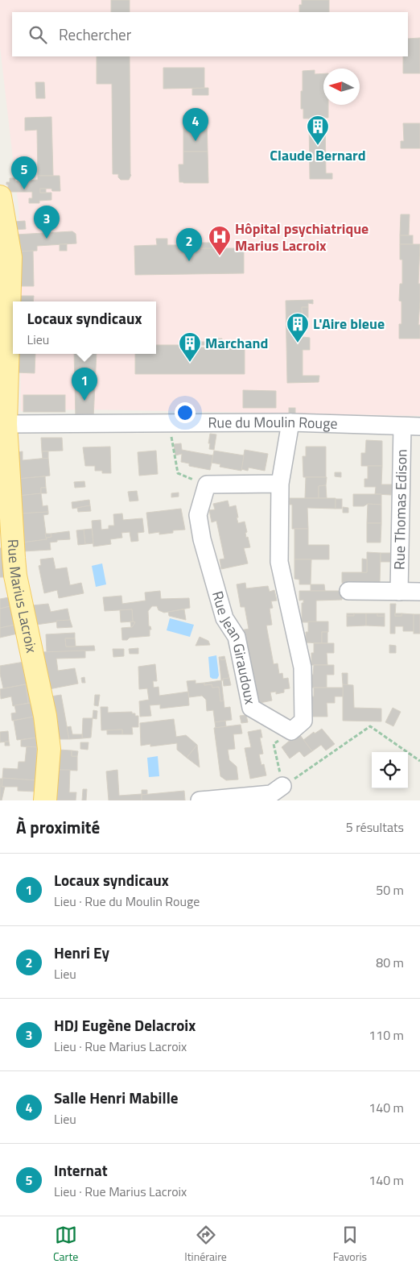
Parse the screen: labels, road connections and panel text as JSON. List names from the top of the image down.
{
  "streets": {
    "main road": ["Rue Marius Lacroix"],
    "street": ["Rue du Moulin Rouge", "Rue Thomas Edison", "Rue Jean Giraudoux"]
  },
  "crossings": [
    ["Rue du Moulin Rouge", "Rue Thomas Edison"],
    ["Rue du Moulin Rouge", "Rue Marius Lacroix"]
  ],
  "places": {
    "building": ["Claude Bernard", "L'Aire bleue", "Marchand"],
    "hospital": ["Hôpital psychiatrique Marius Lacroix"]
  },
  "north": "left",
  "page": {
    "search": "Rechercher",
    "pins": [
      "4",
      "5",
      "3",
      "2",
      "1"
    ],
    "popup": ["Locaux syndicaux", "Lieu"],
    "heading": ["À proximité", "5 résultats"],
    "list": [
      {
        "mark": "1",
        "name": "Locaux syndicaux",
        "note": "Lieu · Rue du Moulin Rouge",
        "value": "50 m"
      },
      {
        "mark": "2",
        "name": "Henri Ey",
        "note": "Lieu",
        "value": "80 m"
      },
      {
        "mark": "3",
        "name": "HDJ Eugène Delacroix",
        "note": "Lieu · Rue Marius Lacroix",
        "value": "110 m"
      },
      {
        "mark": "4",
        "name": "Salle Henri Mabille",
        "note": "Lieu",
        "value": "140 m"
      },
      {
        "mark": "5",
        "name": "Internat",
        "note": "Lieu · Rue Marius Lacroix",
        "value": "140 m"
      }
    ],
    "nav": ["Carte", "Itinéraire", "Favoris"]
  }
}
